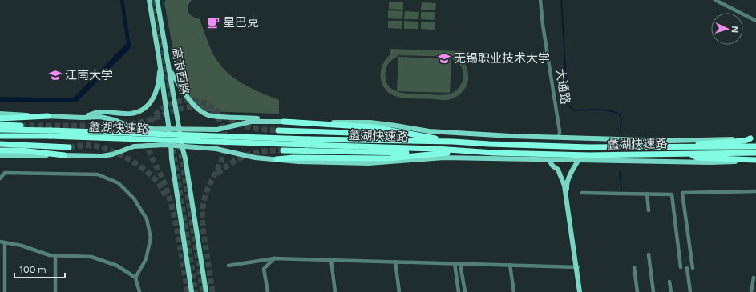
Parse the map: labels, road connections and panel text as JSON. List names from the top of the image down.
{
  "streets": {
    "highway": ["蠡湖快速路"],
    "main road": ["高浪西路"],
    "street": ["大通路"]
  },
  "places": {
    "cafe": ["星巴克"],
    "school or university": ["无锡职业技术大学", "江南大学"]
  },
  "scale_bar": "100 m",
  "north": "right"
}
